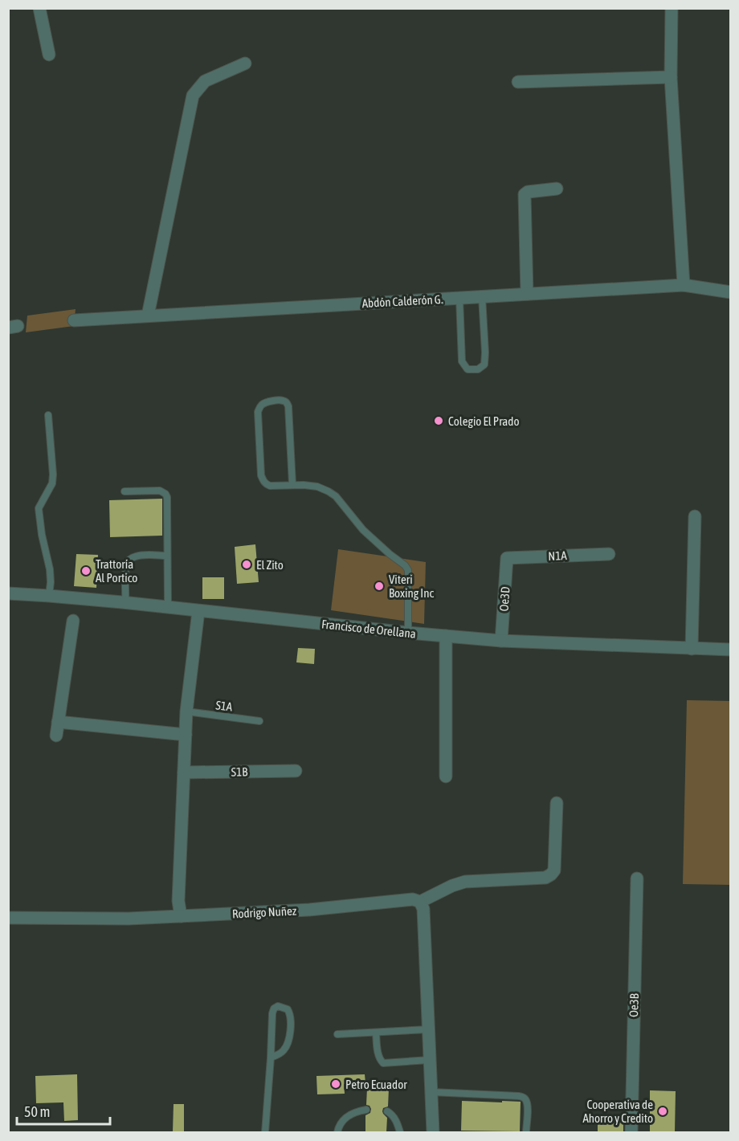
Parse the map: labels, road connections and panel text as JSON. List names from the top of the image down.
{
  "streets": {
    "street": [
      "Abdón Calderón G.",
      "N1A",
      "Oe3D",
      "Francisco de Orellana",
      "S1B",
      "Rodrigo Nuñez",
      "Oe3B"
    ],
    "lane": ["S1A"]
  },
  "crossings": [
    ["N1A", "Oe3D"],
    ["Oe3D", "Francisco de Orellana"]
  ],
  "places": [
    "Colegio El Prado",
    "El Zito",
    "Trattoría Al Portico",
    "Viteri Boxing Inc",
    "Petro Ecuador",
    "Cooperativa de Ahorro y Credito"
  ],
  "scale_bar": "50 m"
}
